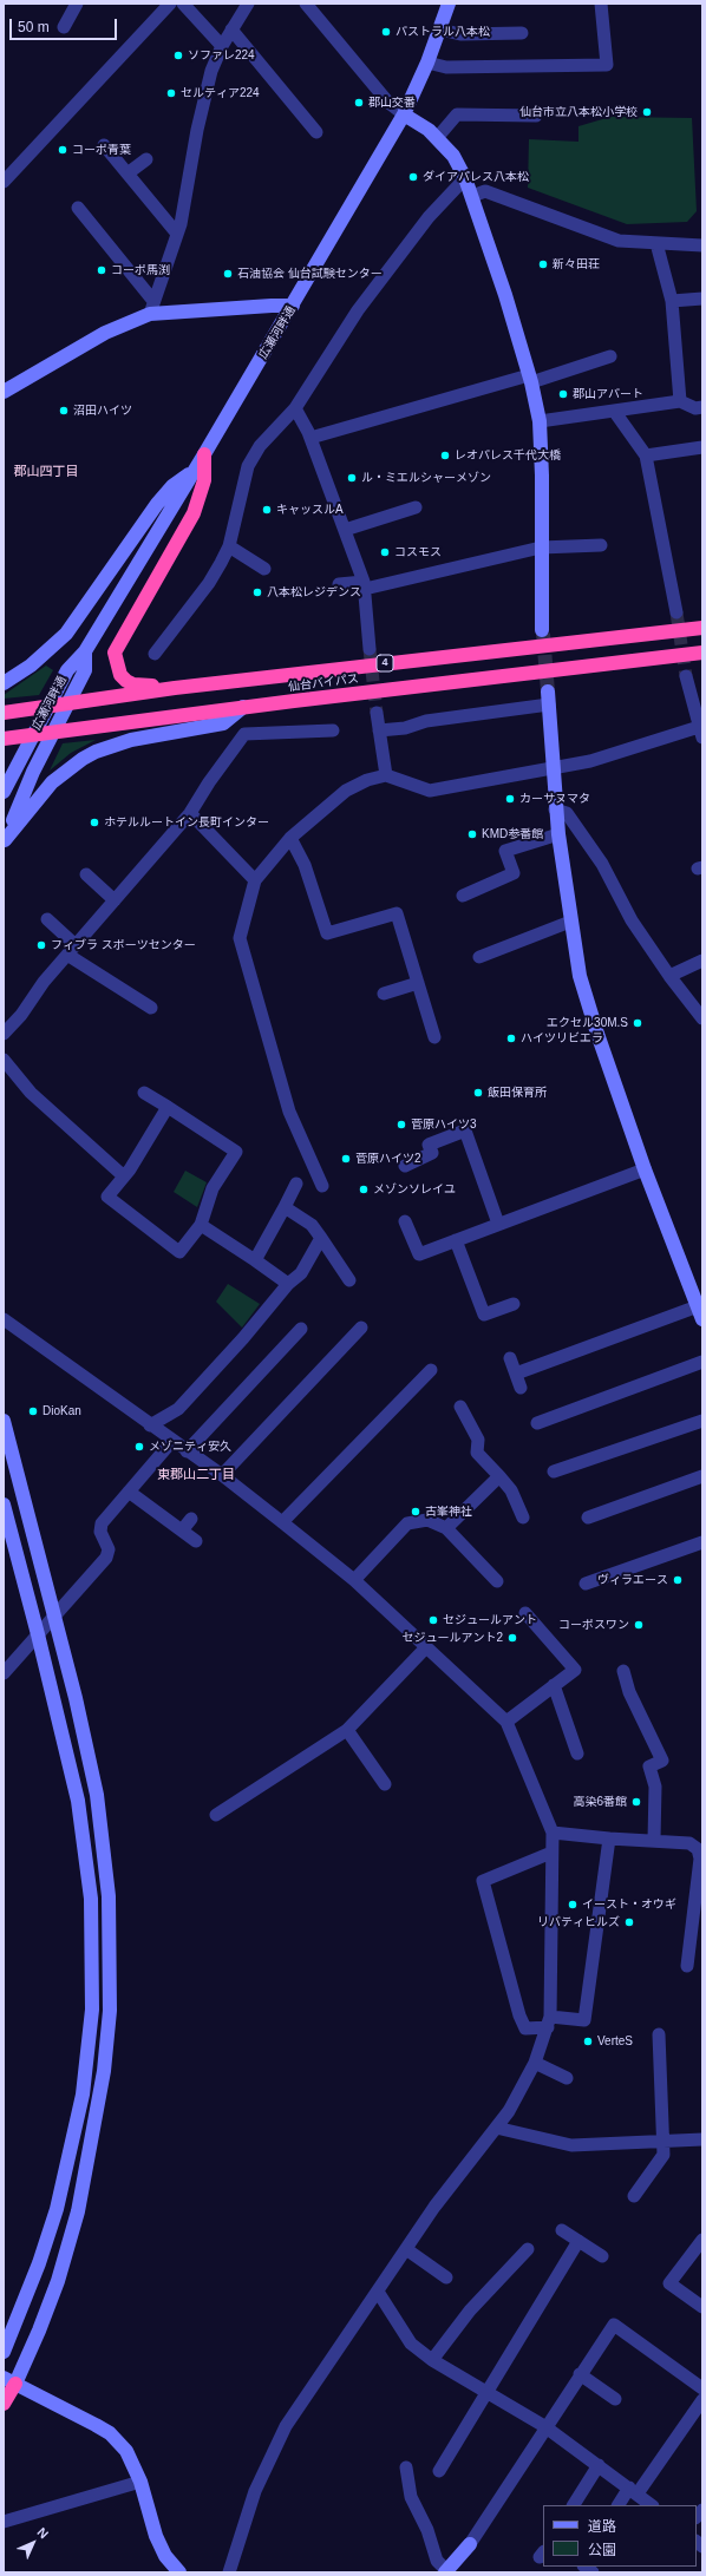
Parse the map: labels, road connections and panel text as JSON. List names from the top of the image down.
{
  "streets": {
    "highway": ["4", "仙台バイパス"],
    "street": ["広瀬河畔通"]
  },
  "crossings": [
    ["広瀬河畔通", "仙台バイパス"]
  ],
  "districts": ["郡山四丁目", "東郡山二丁目"],
  "places": [
    "パストラル八本松",
    "ソファレ224",
    "セルティア224",
    "郡山交番",
    "仙台市立八本松小学校",
    "コーポ青葉",
    "ダイアパレス八本松",
    "新々田荘",
    "コーポ馬渕",
    "石油協会 仙台試験センター",
    "郡山アパート",
    "沼田ハイツ",
    "レオパレス千代大橋",
    "ル・ミエルシャーメゾン",
    "キャッスルA",
    "コスモス",
    "八本松レジデンス",
    "カーサヌマタ",
    "ホテルルートイン長町インター",
    "KMD参番館",
    "フィブラ スポーツセンター",
    "エクセル30M.S",
    "ハイツリビエラ",
    "飯田保育所",
    "菅原ハイツ3",
    "菅原ハイツ2",
    "メゾンソレイユ",
    "DioKan",
    "メゾニティ安久",
    "古峯神社",
    "ヴィラエース",
    "セジュールアント",
    "コーポスワン",
    "セジュールアント2",
    "高染6番館",
    "イースト・オウギ",
    "リバティヒルズ",
    "VerteS"
  ],
  "legend": ["道路", "公園"],
  "scale_bar": "50 m",
  "north": "top right"
}
